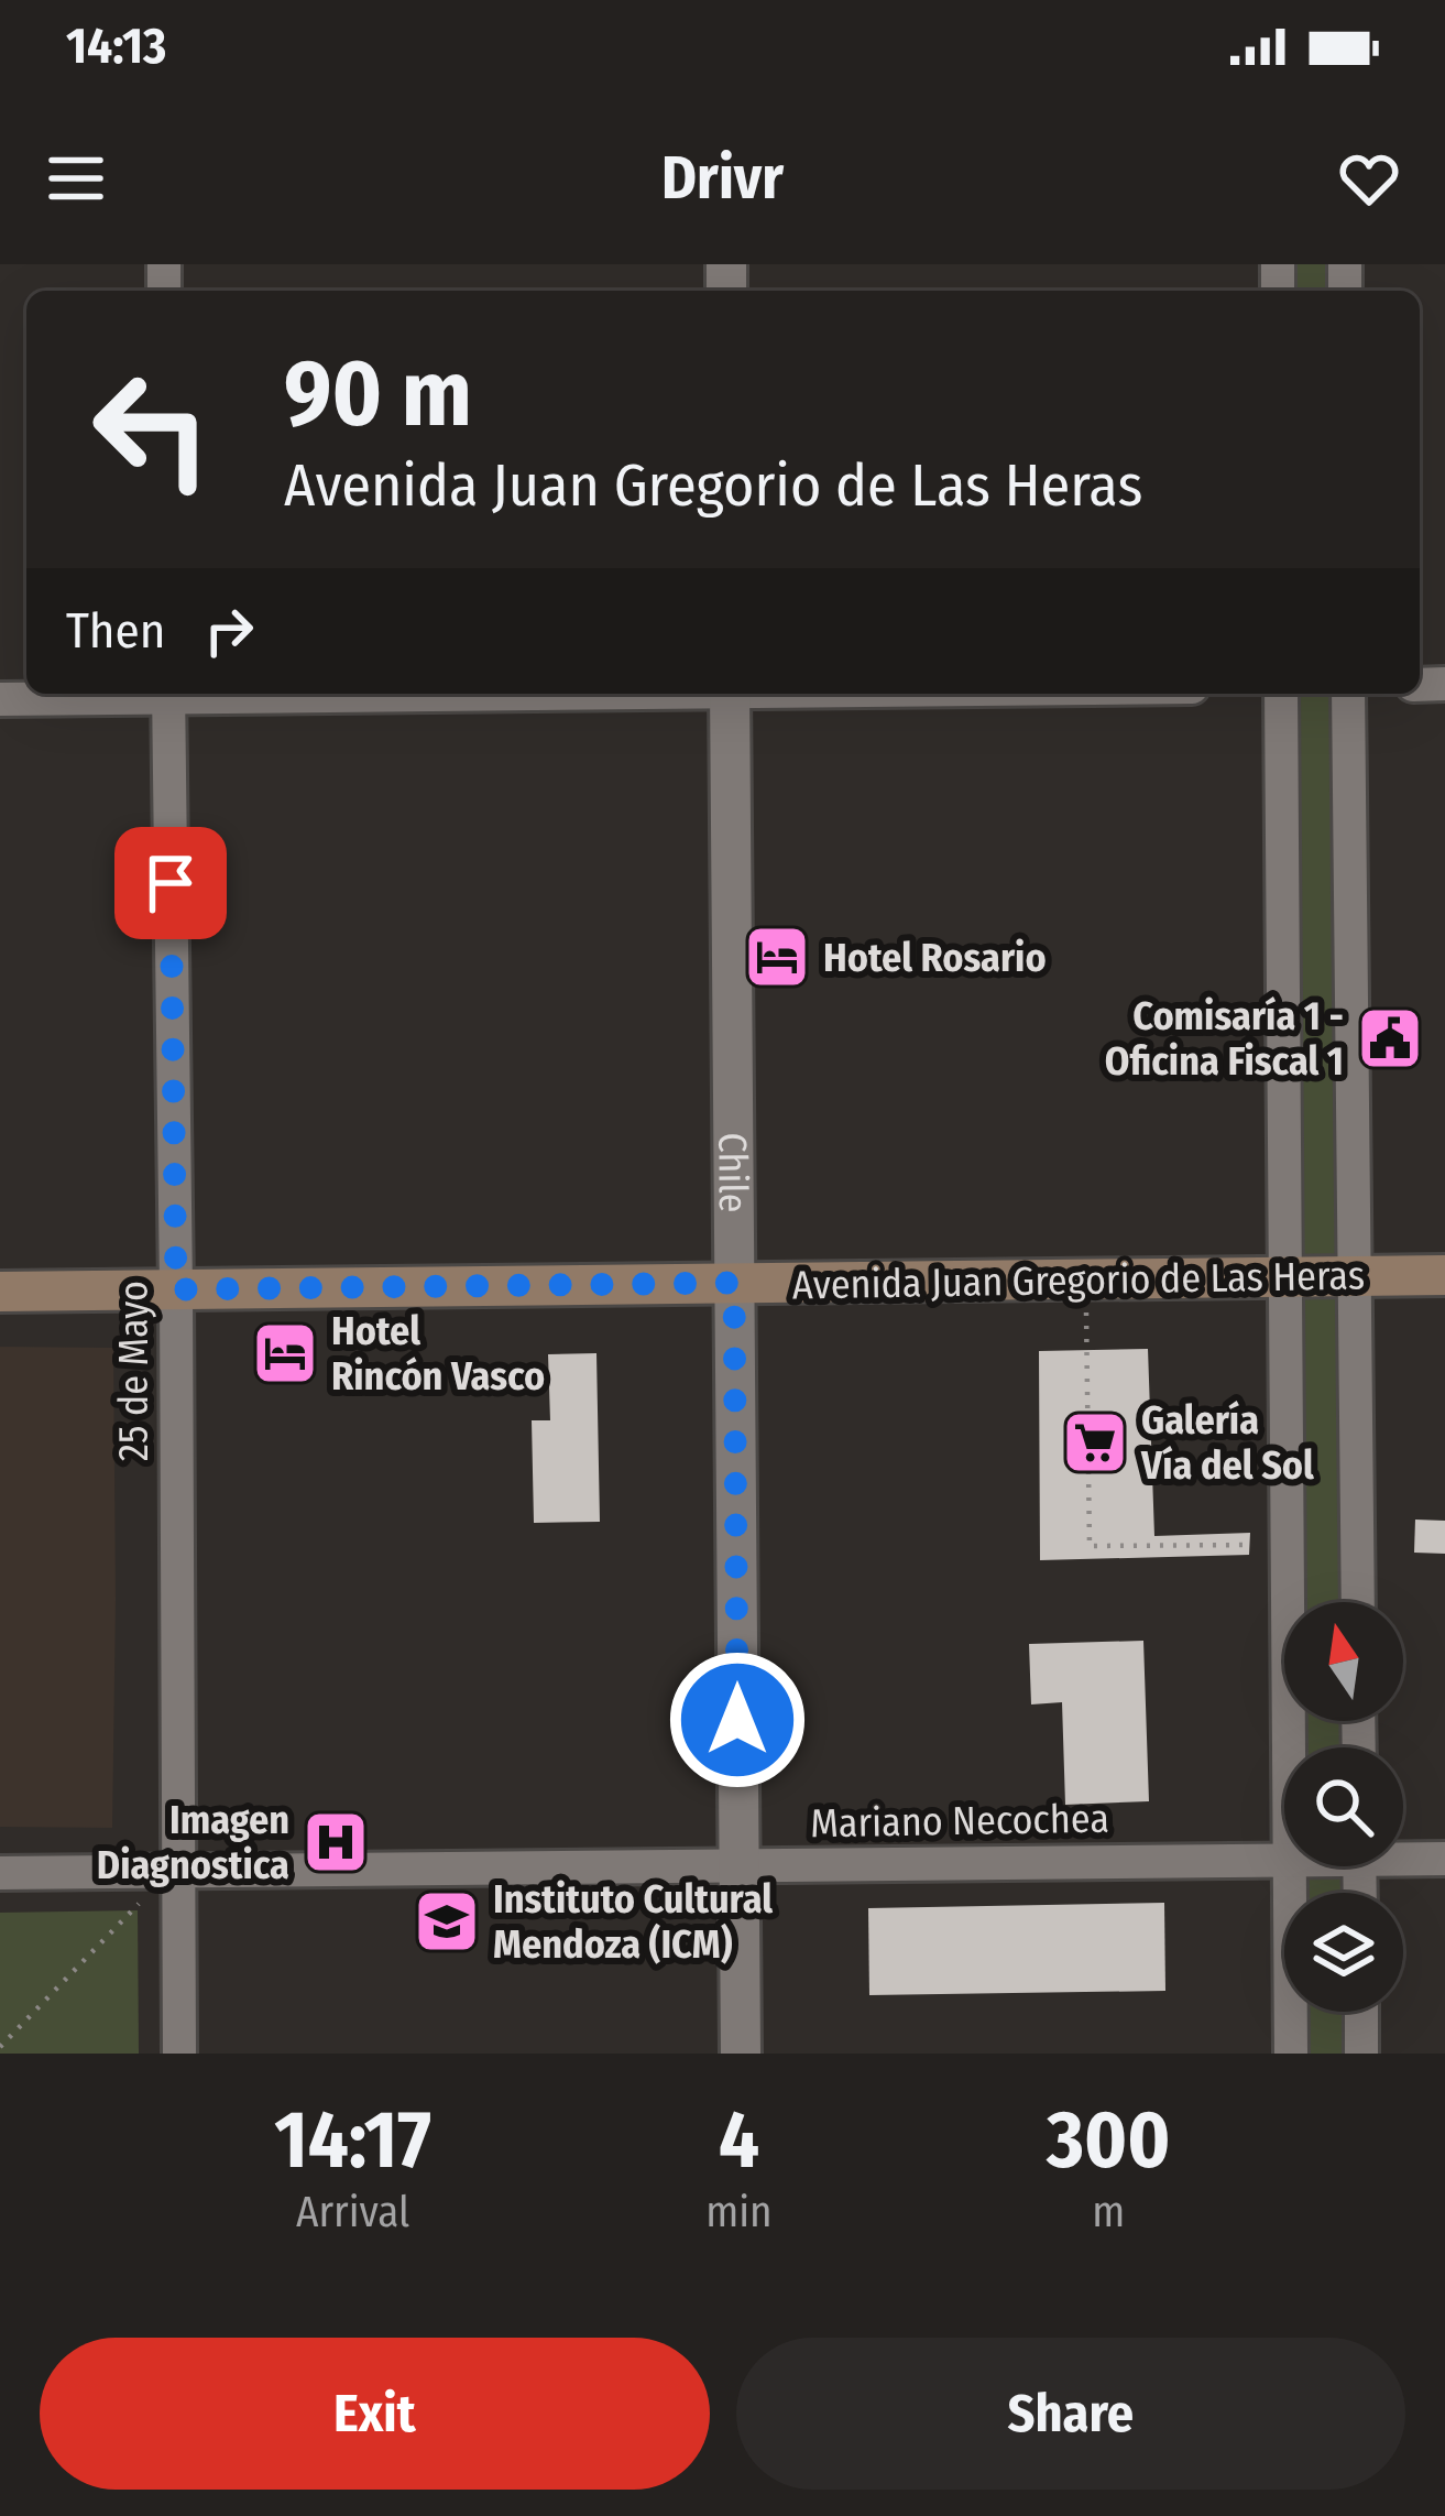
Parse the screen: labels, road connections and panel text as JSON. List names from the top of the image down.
{
  "streets": {
    "main road": ["Avenida Juan Gregorio de Las Heras"],
    "street": ["Chile", "25 de Mayo", "Mariano Necochea"]
  },
  "crossings": [
    ["Chile", "Avenida Juan Gregorio de Las Heras"],
    ["Chile", "Mariano Necochea"],
    ["Avenida Juan Gregorio de Las Heras", "25 de Mayo"],
    ["25 de Mayo", "Mariano Necochea"]
  ],
  "places": {
    "hotel": ["Hotel Rosario", "Hotel Rincón Vasco"],
    "public building": ["Comisaría 1 - Oficina Fiscal 1"],
    "supermarket": ["Galería Vía del Sol"],
    "hospital": ["Imagen Diagnostica"],
    "school or university": ["Instituto Cultural Mendoza (ICM)"]
  },
  "north": "top",
  "page": {
    "status": "14:13",
    "header": "Drivr",
    "turn": ["90 m", "Avenida Juan Gregorio de Las Heras"],
    "then": "Then",
    "eta": [
      "14:17",
      "Arrival",
      "4",
      "min",
      "300",
      "m"
    ],
    "buttons": ["Exit", "Share"]
  }
}
